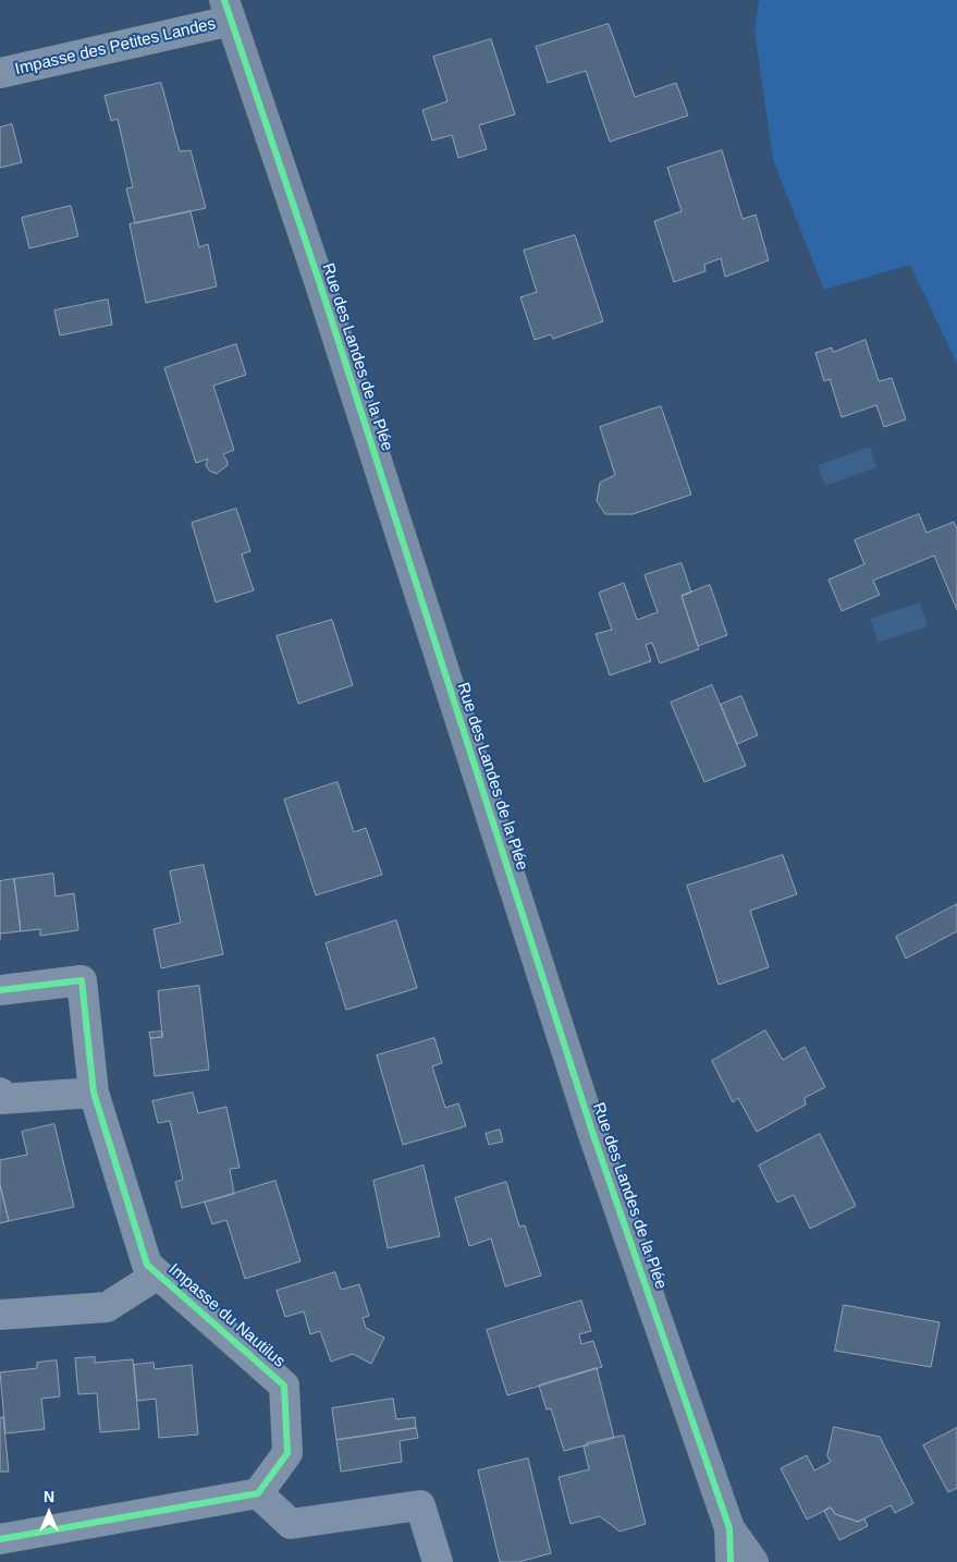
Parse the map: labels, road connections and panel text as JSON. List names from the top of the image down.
{
  "streets": {
    "street": ["Impasse des Petites Landes", "Rue des Landes de la Plée", "Impasse du Nautilus"]
  },
  "crossings": [
    ["Impasse des Petites Landes", "Rue des Landes de la Plée"]
  ],
  "north": "top"
}
